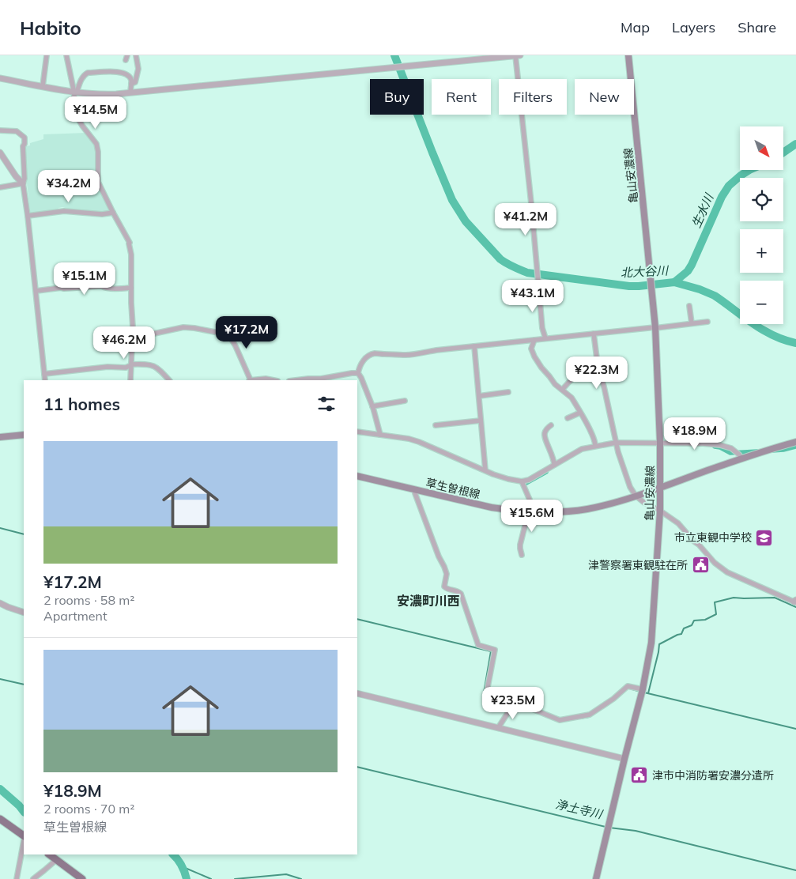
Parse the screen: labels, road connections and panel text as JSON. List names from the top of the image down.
{
  "streets": {
    "main road": ["亀山安濃線", "草生曽根線"]
  },
  "crossings": [
    ["亀山安濃線", "草生曽根線"]
  ],
  "districts": ["安濃町川西"],
  "water": ["生水川", "北大谷川", "浄土寺川"],
  "places": {
    "school or university": ["市立東観中学校"],
    "public building": ["津警察署東観駐在所", "津市中消防署安濃分遣所"]
  },
  "north": "bottom right",
  "page": {
    "header": "Habito",
    "nav": ["Map", "Layers", "Share"],
    "chip": [
      "Buy",
      "Rent",
      "Filters",
      "New"
    ],
    "price": [
      "¥14.5M",
      "¥34.2M",
      "¥41.2M",
      "¥15.1M",
      "¥43.1M",
      "¥17.2M",
      "¥46.2M",
      "¥22.3M",
      "¥18.9M",
      "¥15.6M",
      "¥23.5M"
    ],
    "map_buttons": ["+", "−"],
    "heading": "11 homes",
    "list": [
      {
        "name": "¥17.2M",
        "note": "2 rooms · 58 m² · Apartment"
      },
      {
        "name": "¥18.9M",
        "note": "2 rooms · 70 m² · 草生曽根線"
      }
    ]
  }
}
